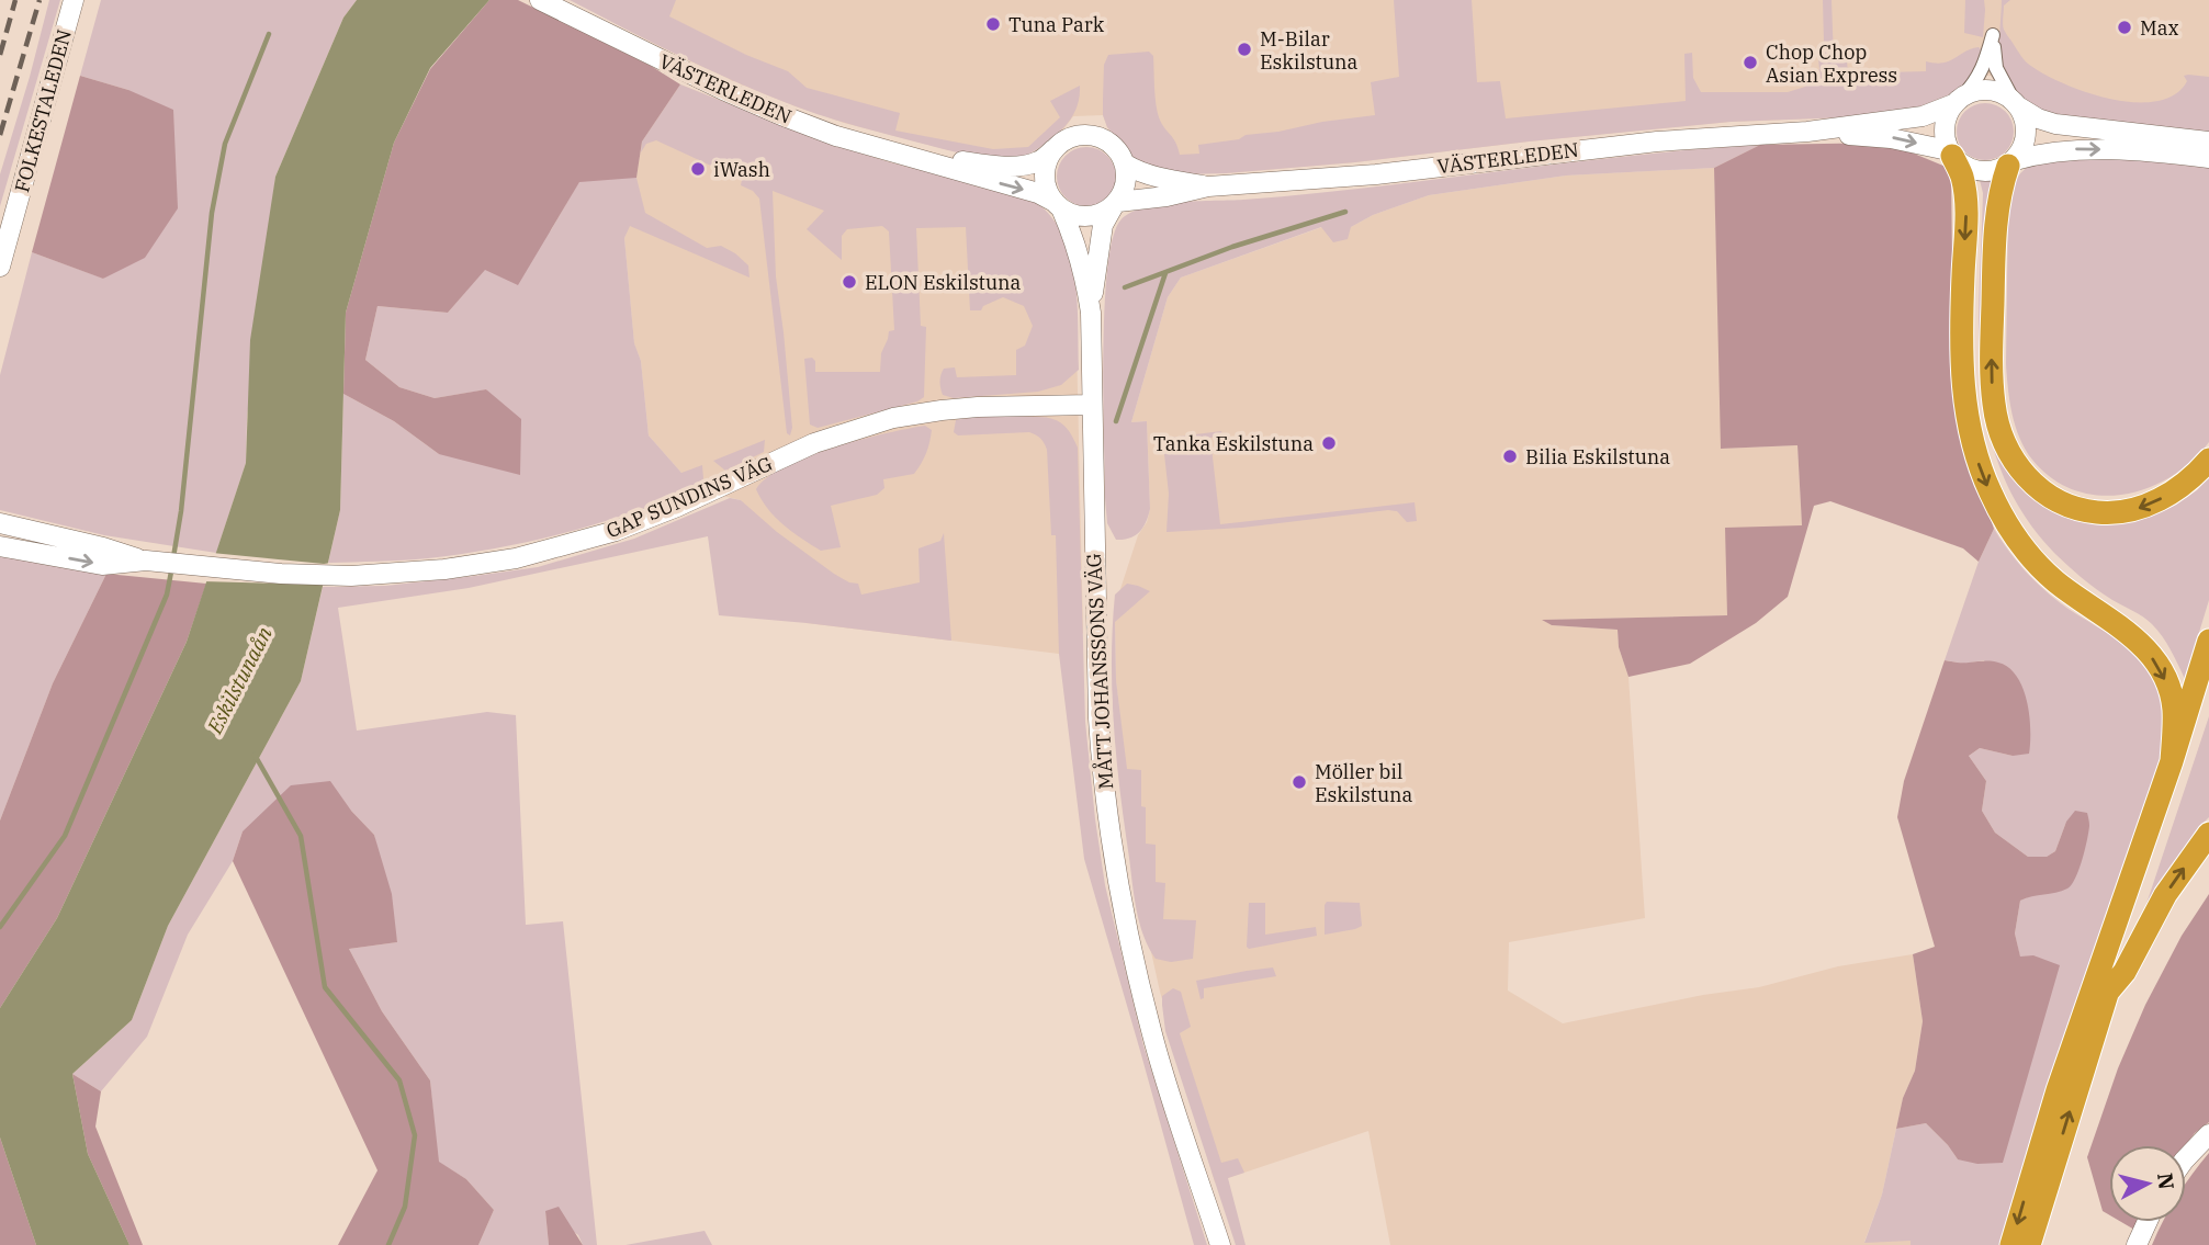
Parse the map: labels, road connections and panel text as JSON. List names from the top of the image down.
{
  "streets": {
    "main road": [
      "VÄSTERLEDEN",
      "FOLKESTALEDEN",
      "GAP SUNDINS VÄG",
      "MÅTT JOHANSSONS VÄG"
    ]
  },
  "crossings": [
    ["VÄSTERLEDEN", "MÅTT JOHANSSONS VÄG"],
    ["GAP SUNDINS VÄG", "MÅTT JOHANSSONS VÄG"]
  ],
  "water": ["Eskilstunaån"],
  "places": [
    "Tuna Park",
    "Max",
    "M-Bilar Eskilstuna",
    "Chop Chop Asian Express",
    "iWash",
    "ELON Eskilstuna",
    "Tanka Eskilstuna",
    "Bilia Eskilstuna",
    "Möller bil Eskilstuna"
  ],
  "north": "right"
}
